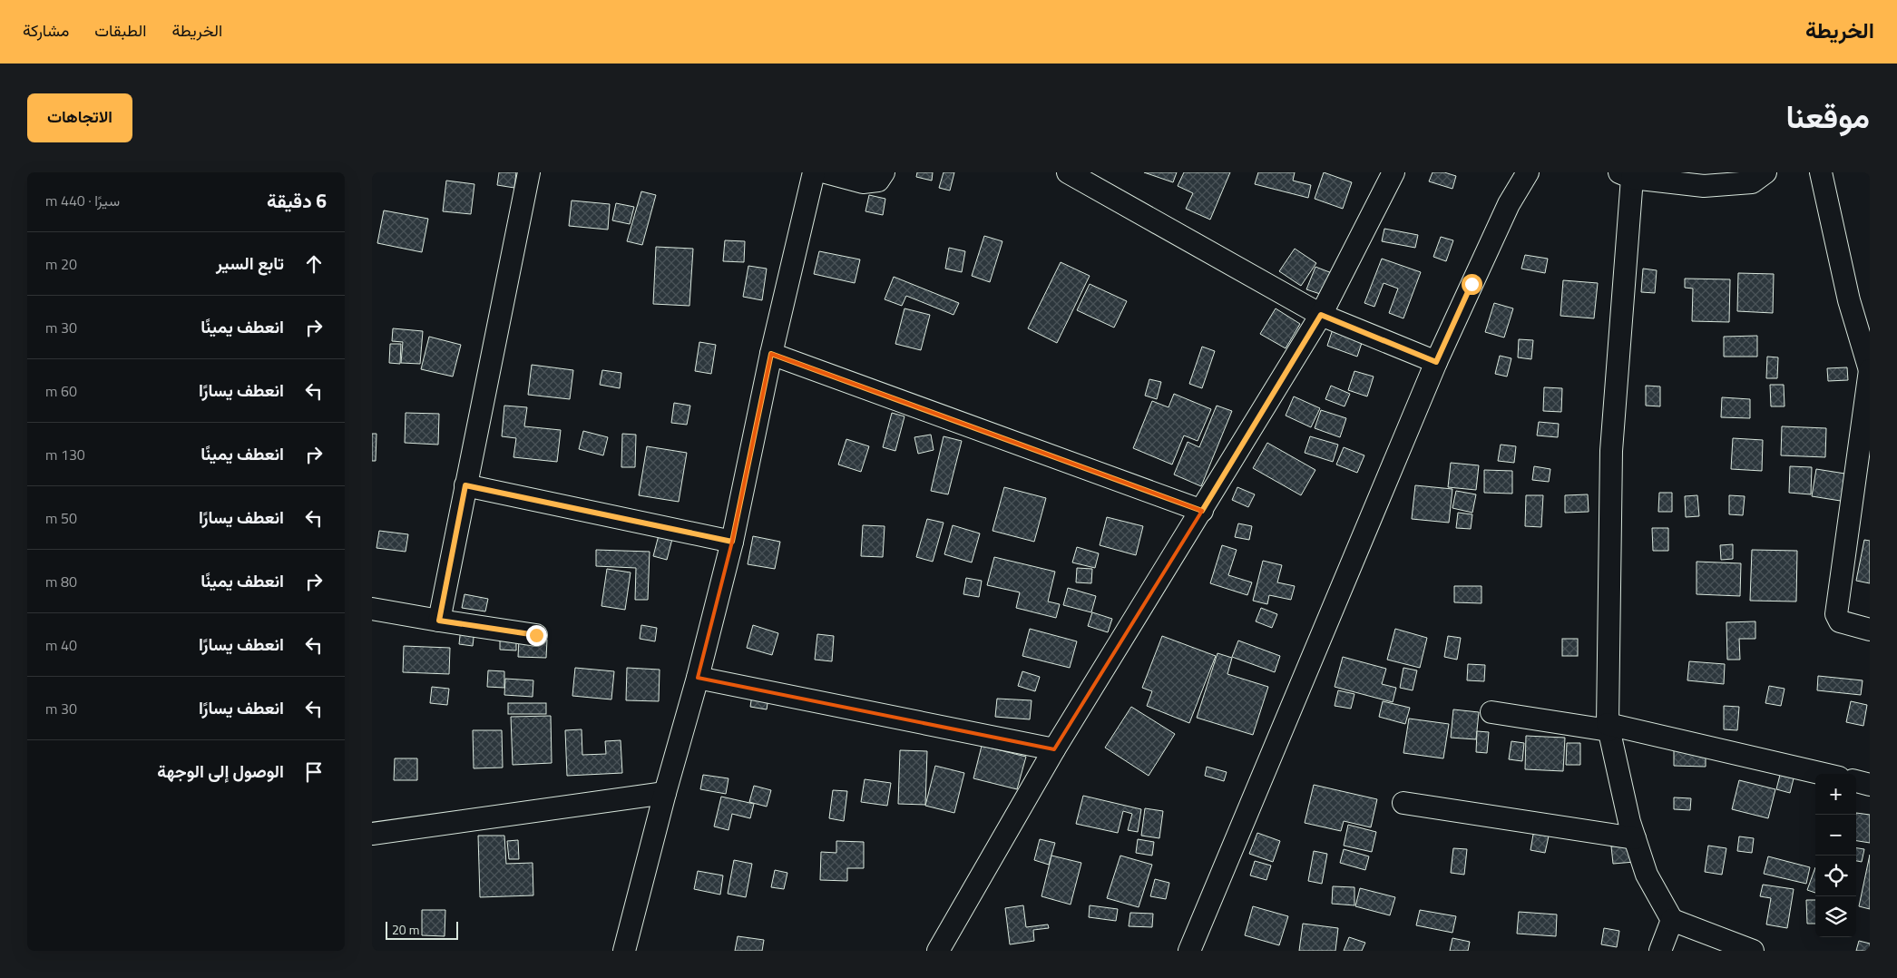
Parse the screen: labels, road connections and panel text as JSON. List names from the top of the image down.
{
  "scale_bar": "20 m",
  "page": {
    "header": "الخريطة",
    "nav": ["الخريطة", "الطبقات", "مشاركة"],
    "title": "موقعنا",
    "buttons": "الاتجاهات",
    "heading": ["6 دقيقة", "سيرًا · 440 m"],
    "list": [
      ["تابع السير", "20 m"],
      ["انعطف يمينًا", "30 m"],
      ["انعطف يسارًا", "60 m"],
      ["انعطف يمينًا", "130 m"],
      ["انعطف يسارًا", "50 m"],
      ["انعطف يمينًا", "80 m"],
      ["انعطف يسارًا", "40 m"],
      ["انعطف يسارًا", "30 m"],
      "الوصول إلى الوجهة"
    ],
    "map_buttons": ["+", "−"],
    "scale": "20 m"
  }
}
